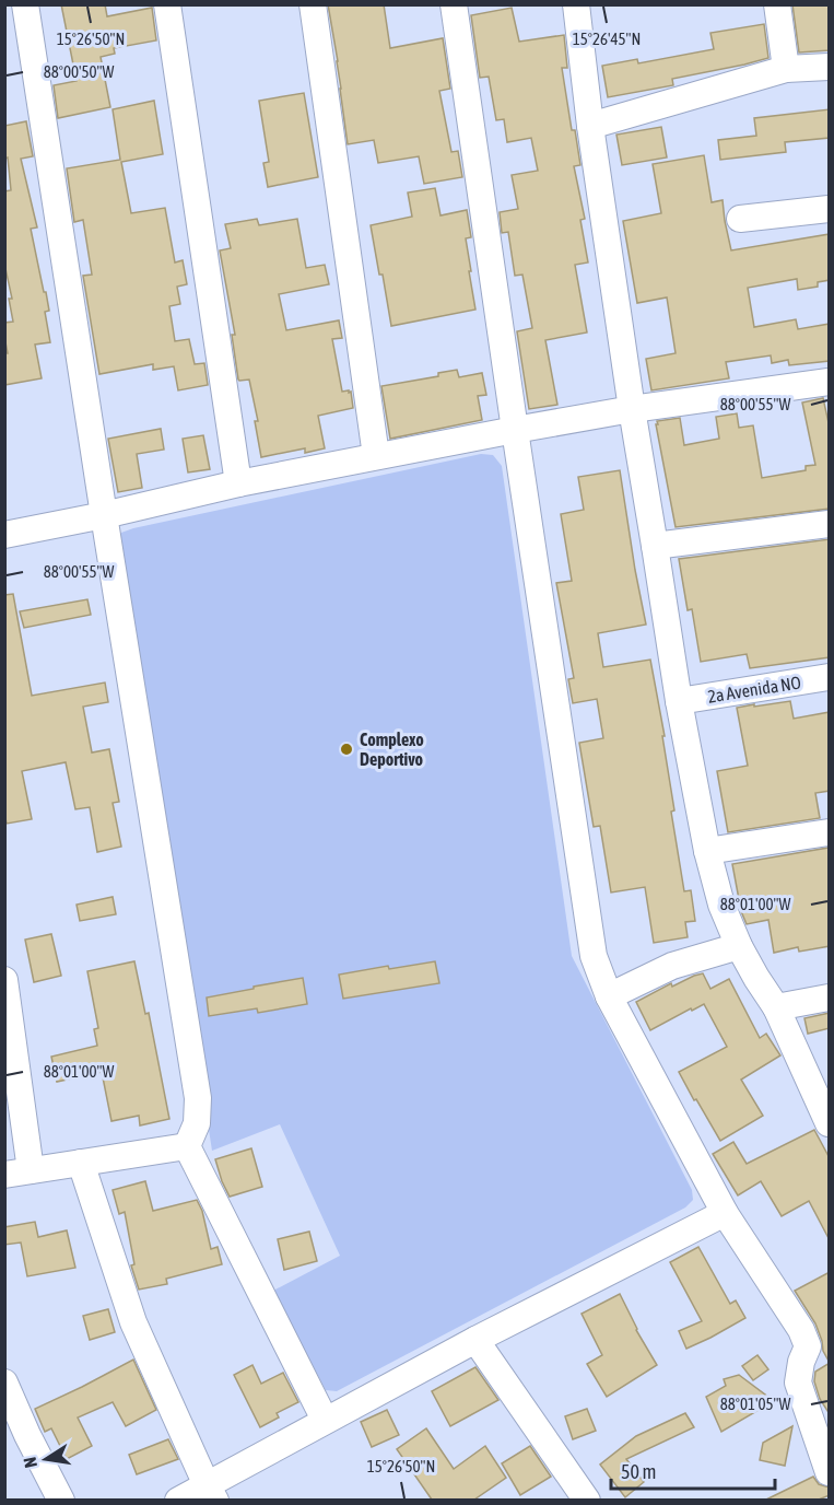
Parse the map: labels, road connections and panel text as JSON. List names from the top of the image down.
{
  "streets": {
    "street": ["2a Avenida NO"]
  },
  "places": ["Complexo Deportivo"],
  "scale_bar": "50 m",
  "north": "left",
  "coordinates": [
    "15°26'50\"N",
    "15°26'45\"N",
    "88°00'50\"W",
    "88°00'55\"W",
    "88°01'00\"W",
    "88°01'05\"W"
  ]
}
